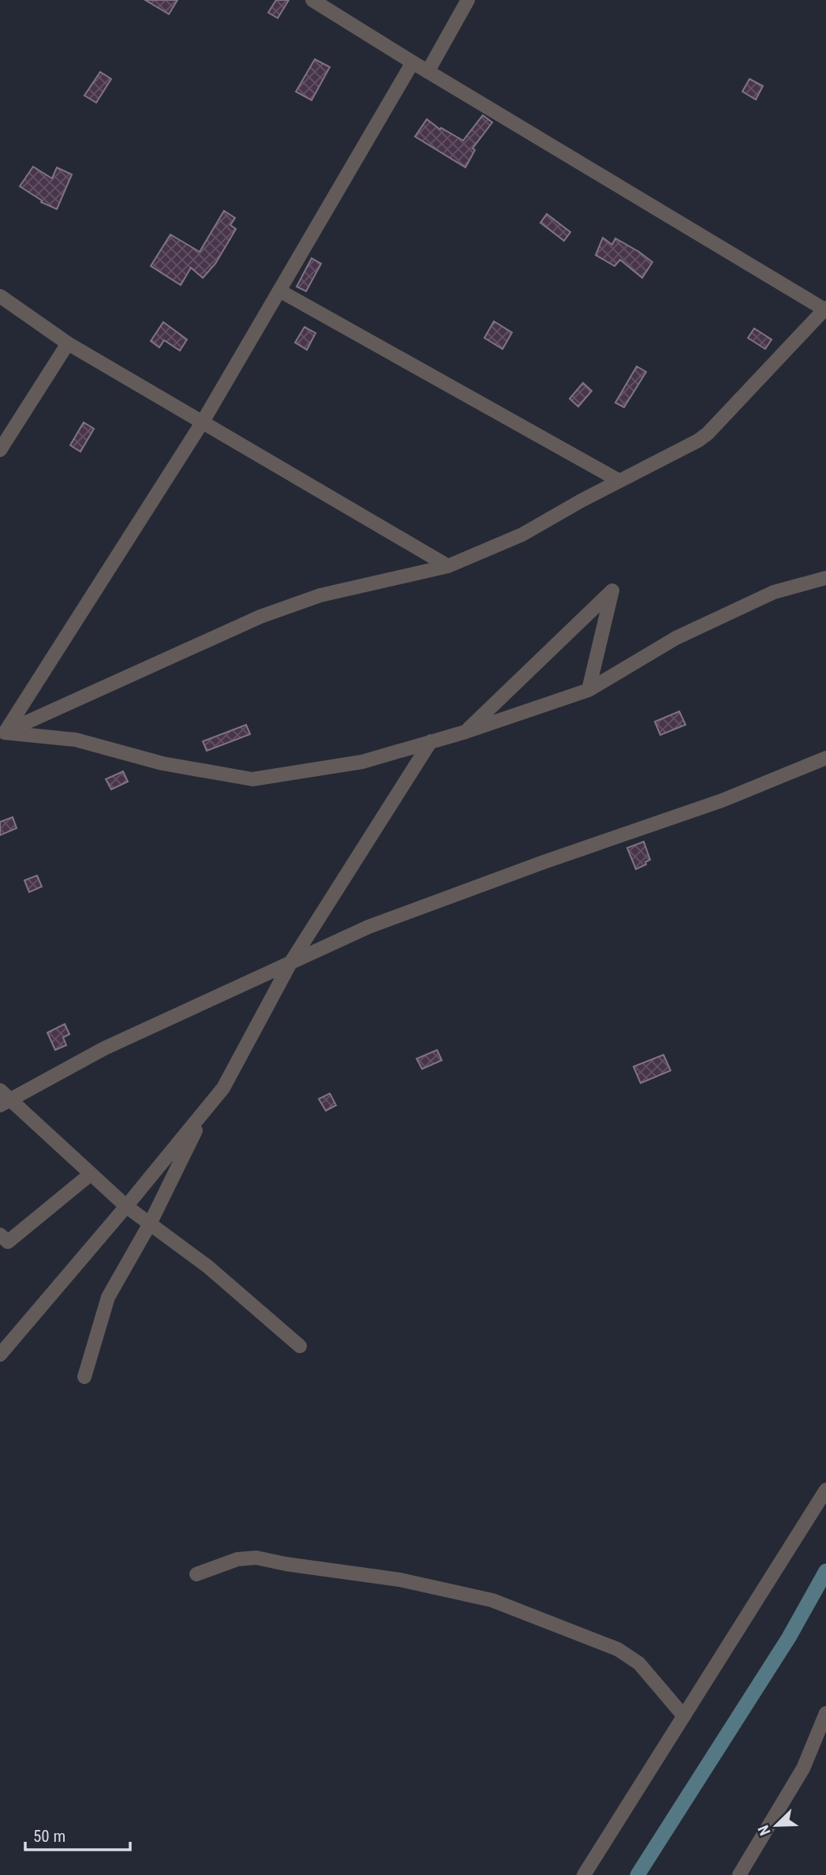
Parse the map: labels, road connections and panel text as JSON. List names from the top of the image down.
{
  "scale_bar": "50 m",
  "north": "bottom left"
}
